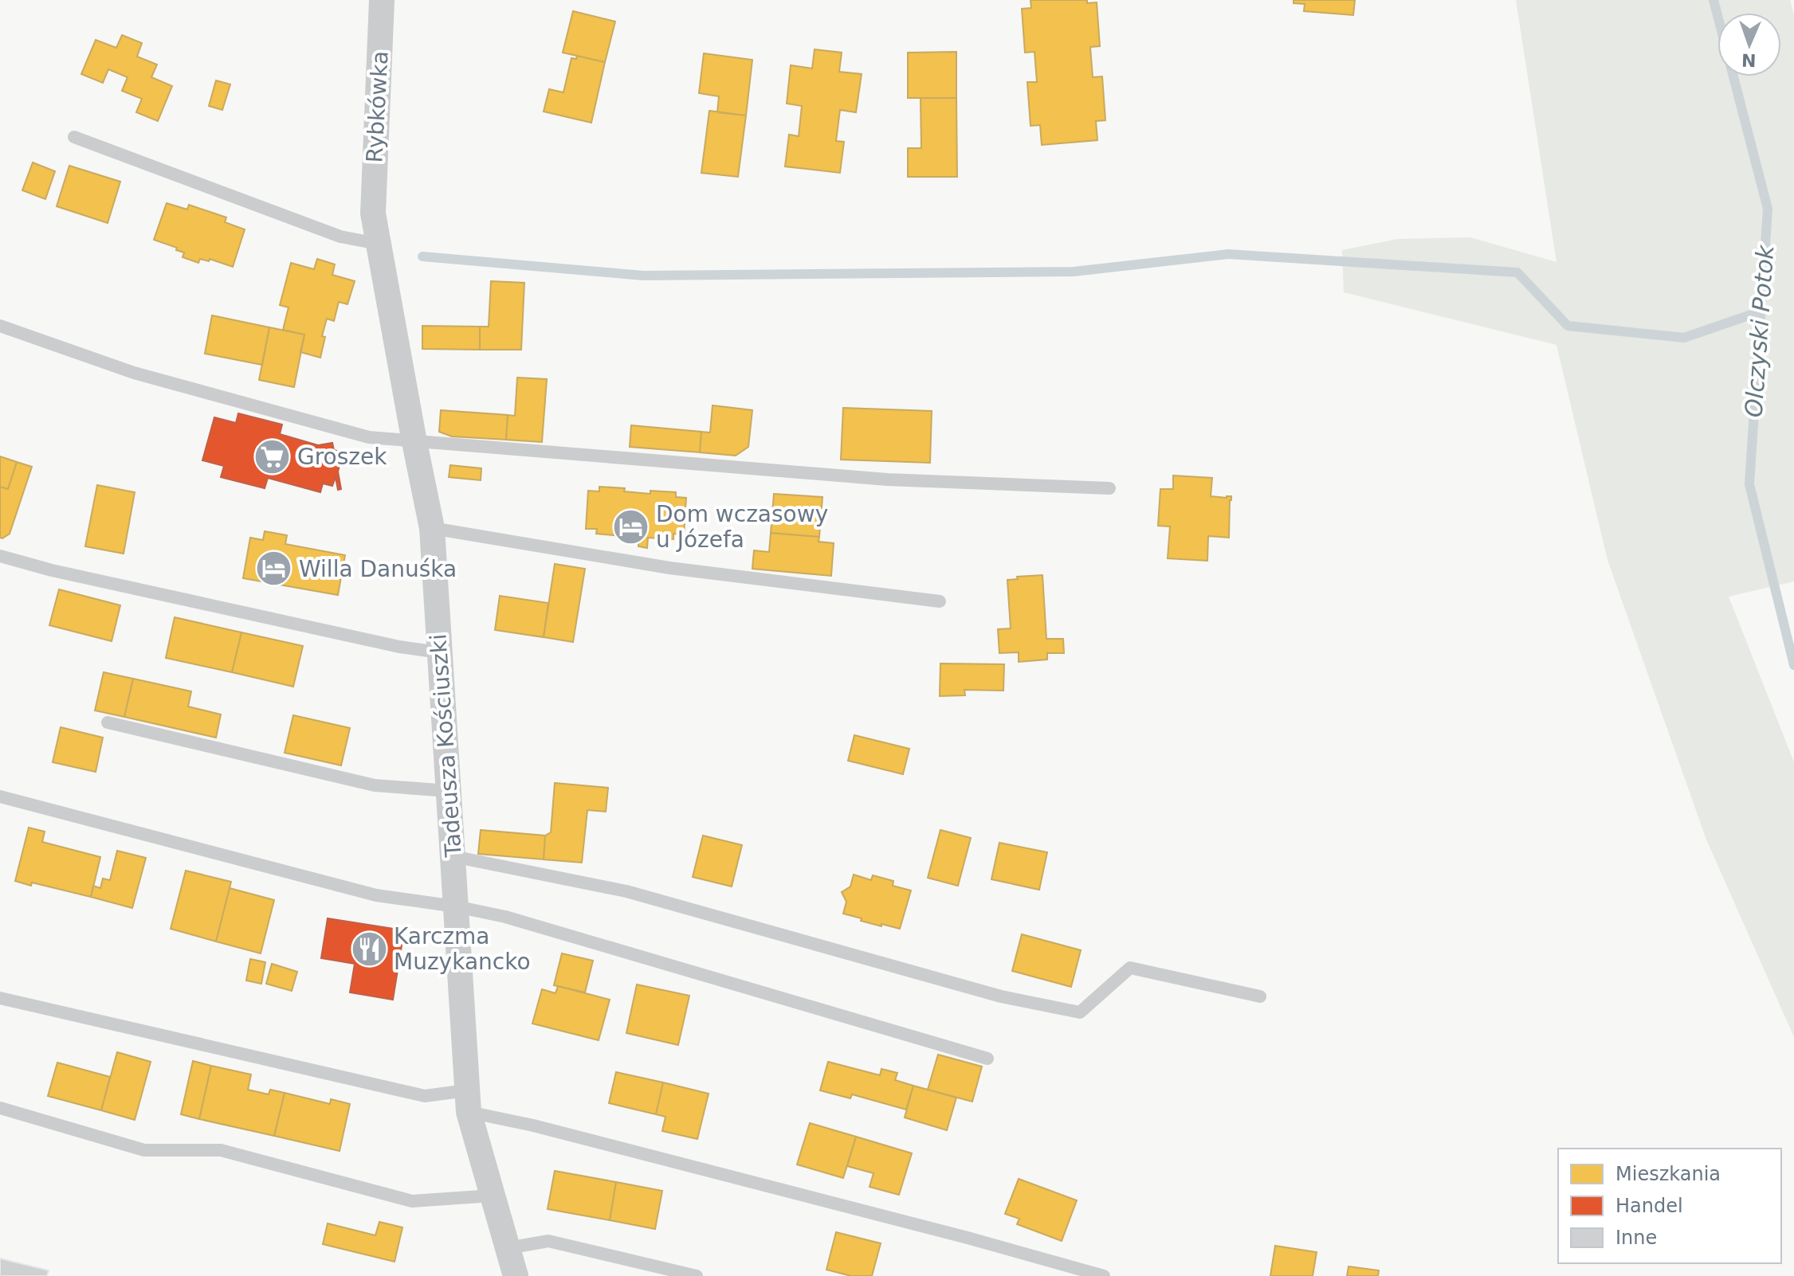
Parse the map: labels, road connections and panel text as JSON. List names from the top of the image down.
{
  "streets": {
    "street": ["Rybkówka", "Tadeusza Kościuszki"]
  },
  "crossings": [
    ["Rybkówka", "Tadeusza Kościuszki"]
  ],
  "water": ["Olczyski Potok"],
  "places": {
    "supermarket": ["Groszek"],
    "hotel": ["Dom wczasowy u Józefa", "Willa Danuśka"],
    "restaurant": ["Karczma Muzykancko"]
  },
  "legend": ["Mieszkania", "Handel", "Inne"],
  "north": "bottom"
}
